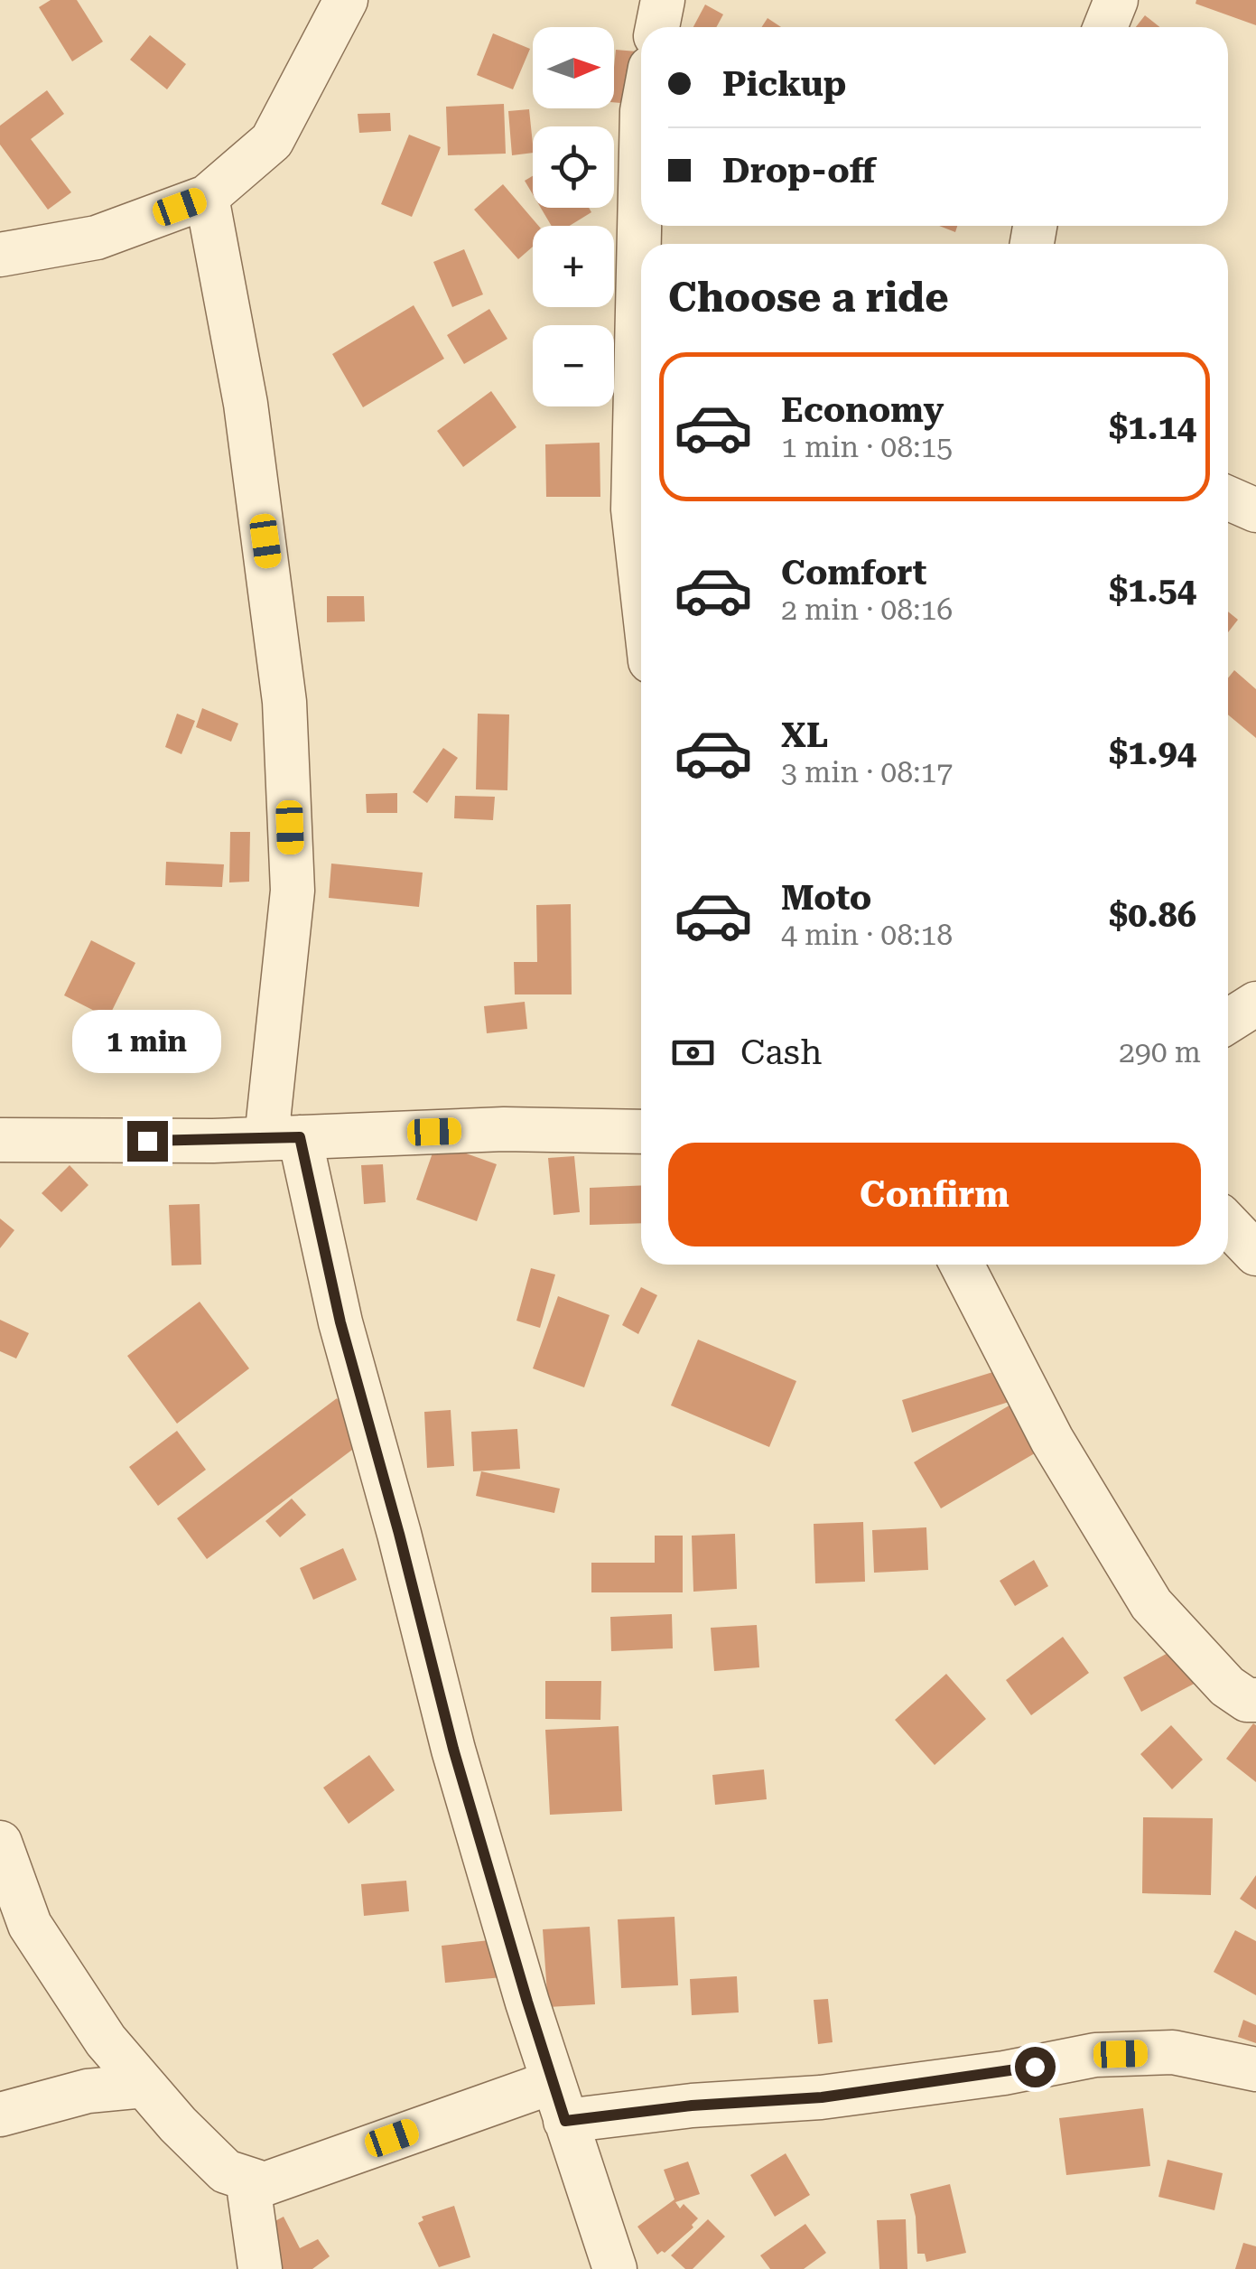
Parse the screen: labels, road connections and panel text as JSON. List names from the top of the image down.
{
  "north": "right",
  "page": {
    "map_buttons": ["+", "−"],
    "banner": ["Pickup", "Drop-off"],
    "heading": "Choose a ride",
    "list": [
      {
        "name": "Economy",
        "note": "1 min · 08:15",
        "value": "$1.14"
      },
      {
        "name": "Comfort",
        "note": "2 min · 08:16",
        "value": "$1.54"
      },
      {
        "name": "XL",
        "note": "3 min · 08:17",
        "value": "$1.94"
      },
      {
        "name": "Moto",
        "note": "4 min · 08:18",
        "value": "$0.86"
      }
    ],
    "pay": ["Cash", "290 m"],
    "bubble": "1 min",
    "buttons": "Confirm"
  }
}
